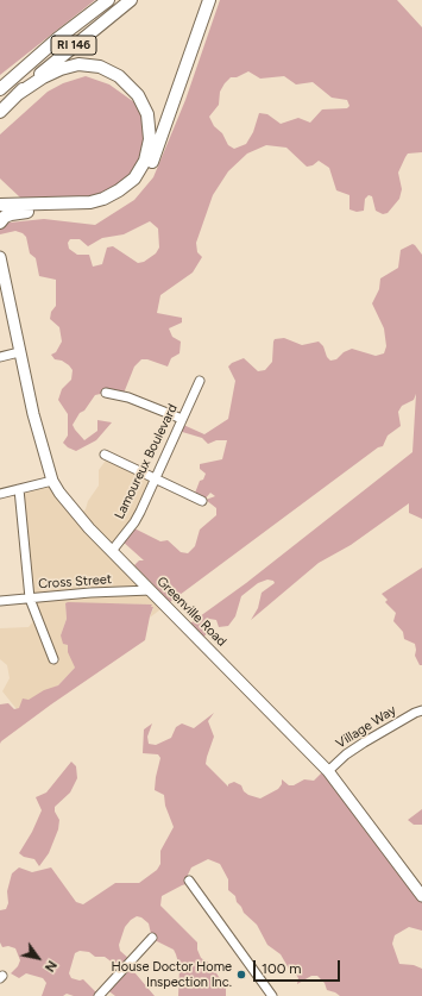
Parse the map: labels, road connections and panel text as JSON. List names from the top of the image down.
{
  "streets": {
    "highway": ["RI 146"],
    "main road": ["Greenville Road"],
    "street": ["Lamoureux Boulevard", "Cross Street", "Village Way"]
  },
  "crossings": [
    ["Lamoureux Boulevard", "Greenville Road"],
    ["Cross Street", "Greenville Road"],
    ["Greenville Road", "Village Way"]
  ],
  "places": ["House Doctor Home Inspection Inc."],
  "scale_bar": "100 m",
  "north": "bottom right"
}
